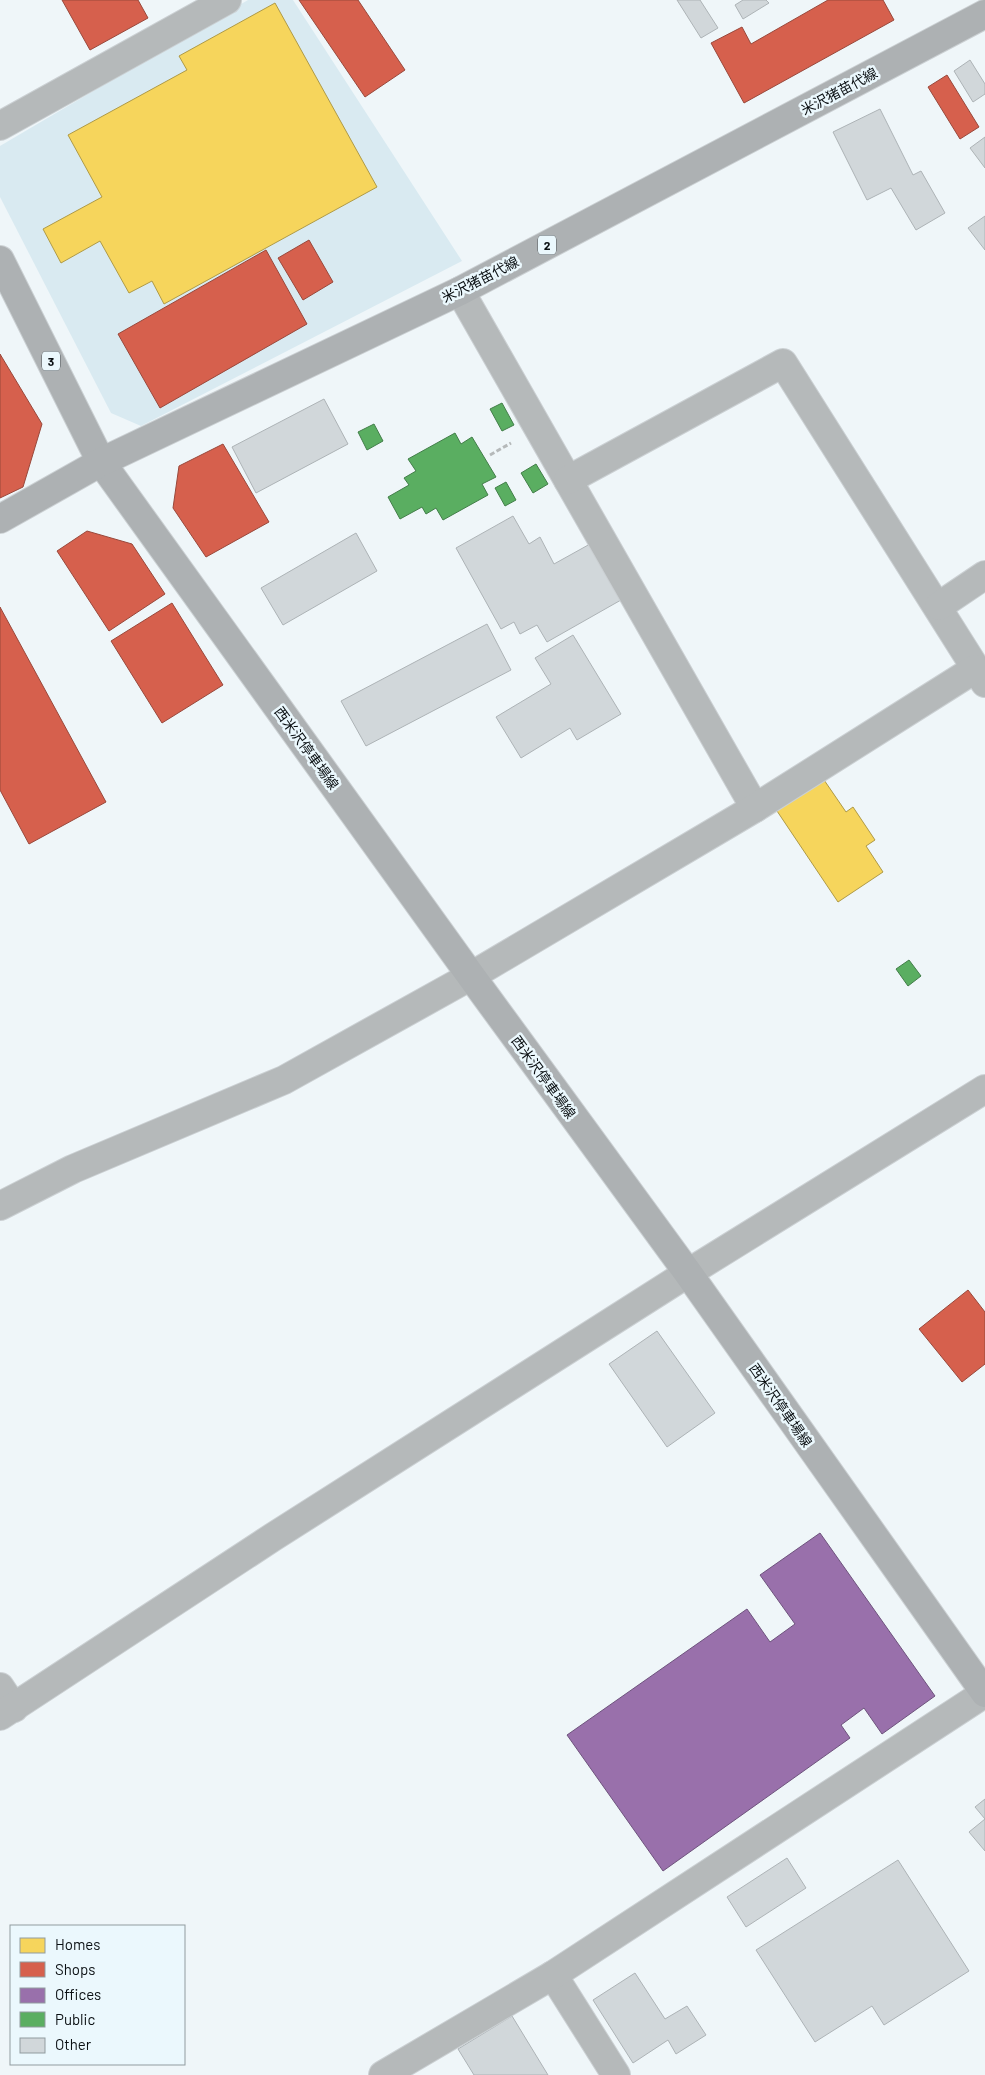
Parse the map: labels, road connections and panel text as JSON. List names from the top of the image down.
{
  "streets": {
    "main road": [
      "米沢猪苗代線",
      "2",
      "3",
      "西米沢停車場線"
    ]
  },
  "crossings": [
    ["米沢猪苗代線", "3"],
    ["米沢猪苗代線", "西米沢停車場線"],
    ["3", "西米沢停車場線"]
  ],
  "legend": [
    "Homes",
    "Shops",
    "Offices",
    "Public",
    "Other"
  ]
}
